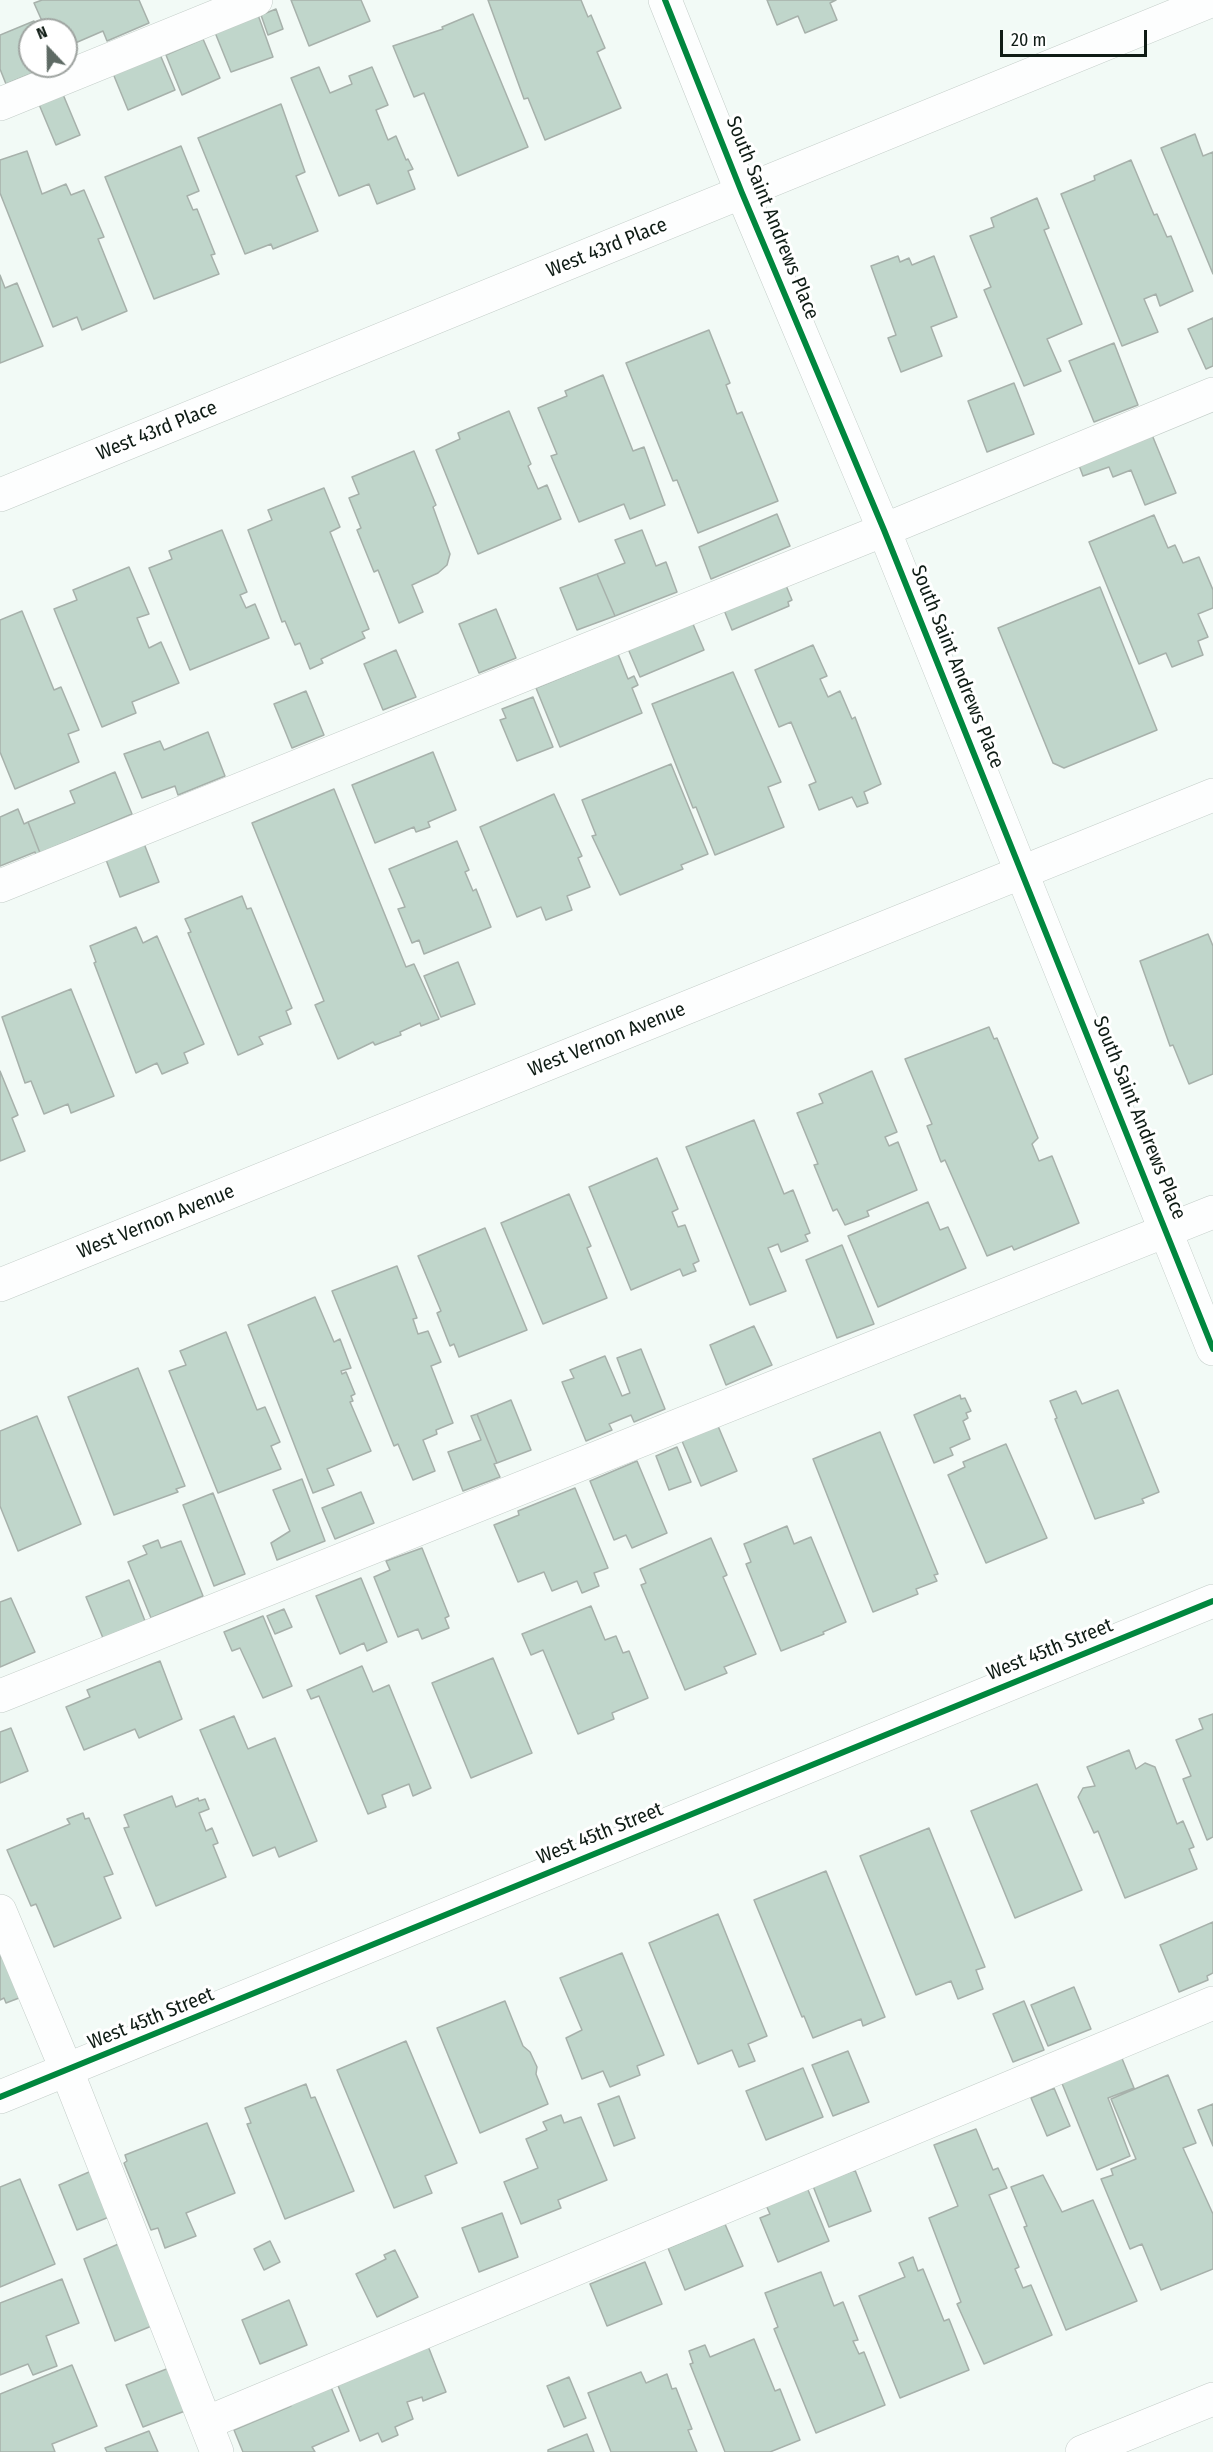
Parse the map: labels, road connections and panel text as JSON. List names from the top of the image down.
{
  "streets": {
    "street": [
      "South Saint Andrews Place",
      "West 43rd Place",
      "West Vernon Avenue",
      "West 45th Street"
    ]
  },
  "crossings": [
    ["South Saint Andrews Place", "West 43rd Place"],
    ["South Saint Andrews Place", "West Vernon Avenue"]
  ],
  "scale_bar": "20 m",
  "north": "top"
}
